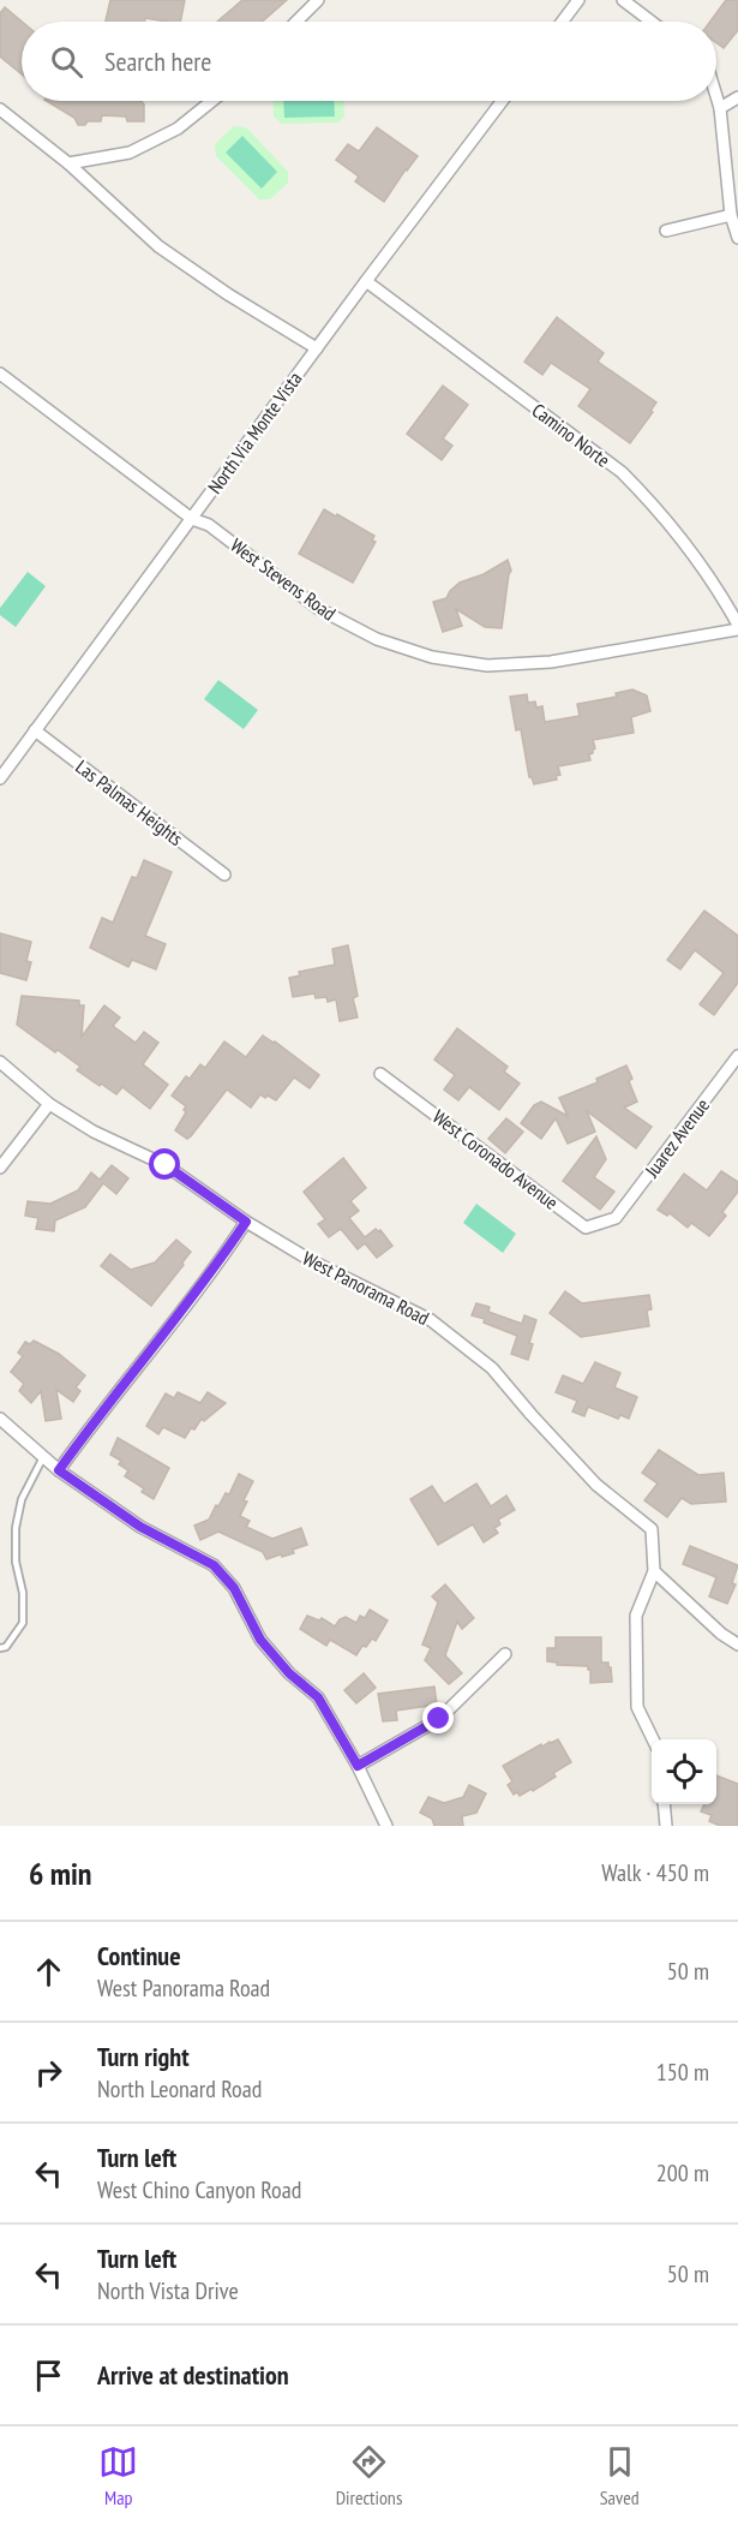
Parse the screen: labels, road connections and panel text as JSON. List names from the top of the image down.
{
  "streets": {
    "street": [
      "North Via Monte Vista",
      "Camino Norte",
      "West Stevens Road",
      "Las Palmas Heights",
      "Juarez Avenue",
      "West Coronado Avenue",
      "West Panorama Road"
    ]
  },
  "crossings": [
    ["North Via Monte Vista", "Camino Norte"],
    ["North Via Monte Vista", "West Stevens Road"],
    ["North Via Monte Vista", "Las Palmas Heights"],
    ["Camino Norte", "West Stevens Road"],
    ["Juarez Avenue", "West Coronado Avenue"]
  ],
  "page": {
    "search": "Search here",
    "heading": ["6 min", "Walk · 450 m"],
    "list": [
      ["Continue", "West Panorama Road", "50 m"],
      ["Turn right", "North Leonard Road", "150 m"],
      ["Turn left", "West Chino Canyon Road", "200 m"],
      ["Turn left", "North Vista Drive", "50 m"],
      "Arrive at destination"
    ],
    "nav": ["Map", "Directions", "Saved"]
  }
}
